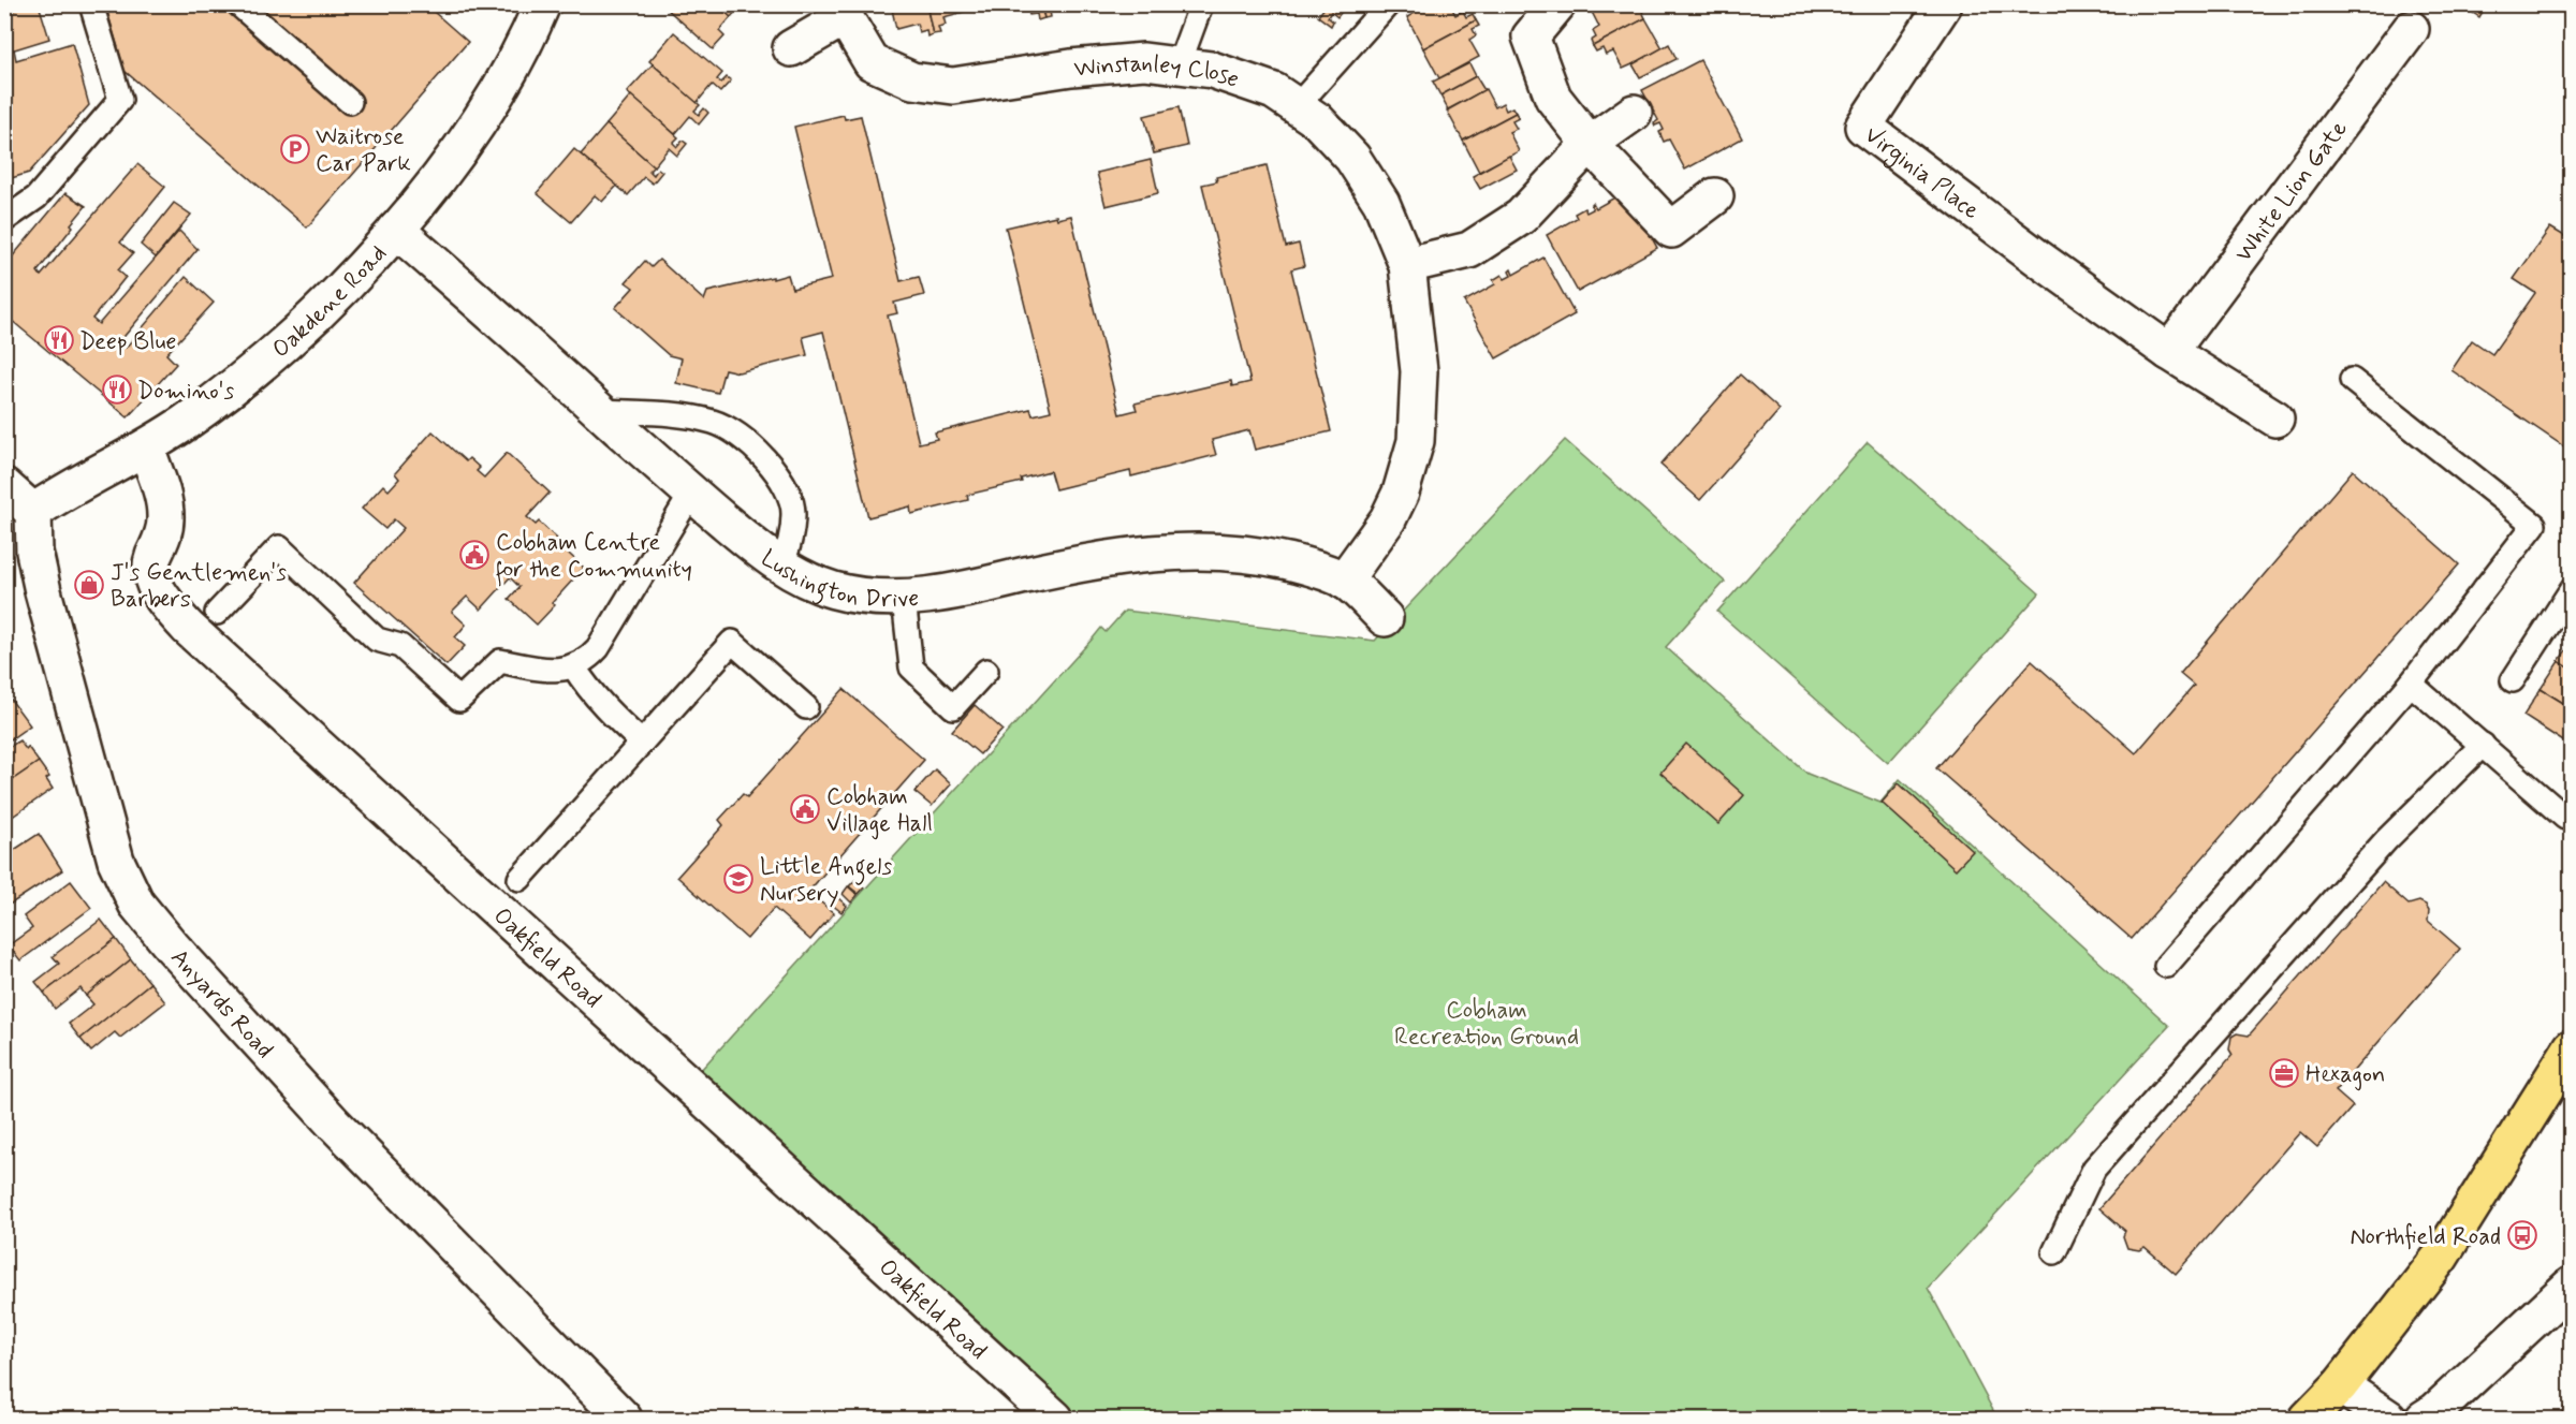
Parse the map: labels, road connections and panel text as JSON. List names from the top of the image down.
{
  "streets": {
    "street": [
      "Winstanley Close",
      "Virginia Place",
      "White Lion Gate",
      "Oakdene Road",
      "Lushington Drive",
      "Oakfield Road",
      "Anyards Road"
    ]
  },
  "crossings": [
    ["Winstanley Close", "Lushington Drive"],
    ["Virginia Place", "White Lion Gate"],
    ["Oakdene Road", "Lushington Drive"],
    ["Oakdene Road", "Oakfield Road"],
    ["Oakdene Road", "Anyards Road"]
  ],
  "parks": ["Cobham Recreation Ground"],
  "places": {
    "parking": ["Waitrose Car Park"],
    "restaurant": ["Deep Blue", "Domino's"],
    "public building": ["Cobham Centre for the Community", "Cobham Village Hall"],
    "shop": ["J's Gentlemen's Barbers"],
    "school or university": ["Little Angels Nursery"],
    "office": ["Hexagon"],
    "bus stop": ["Northfield Road"]
  }
}
